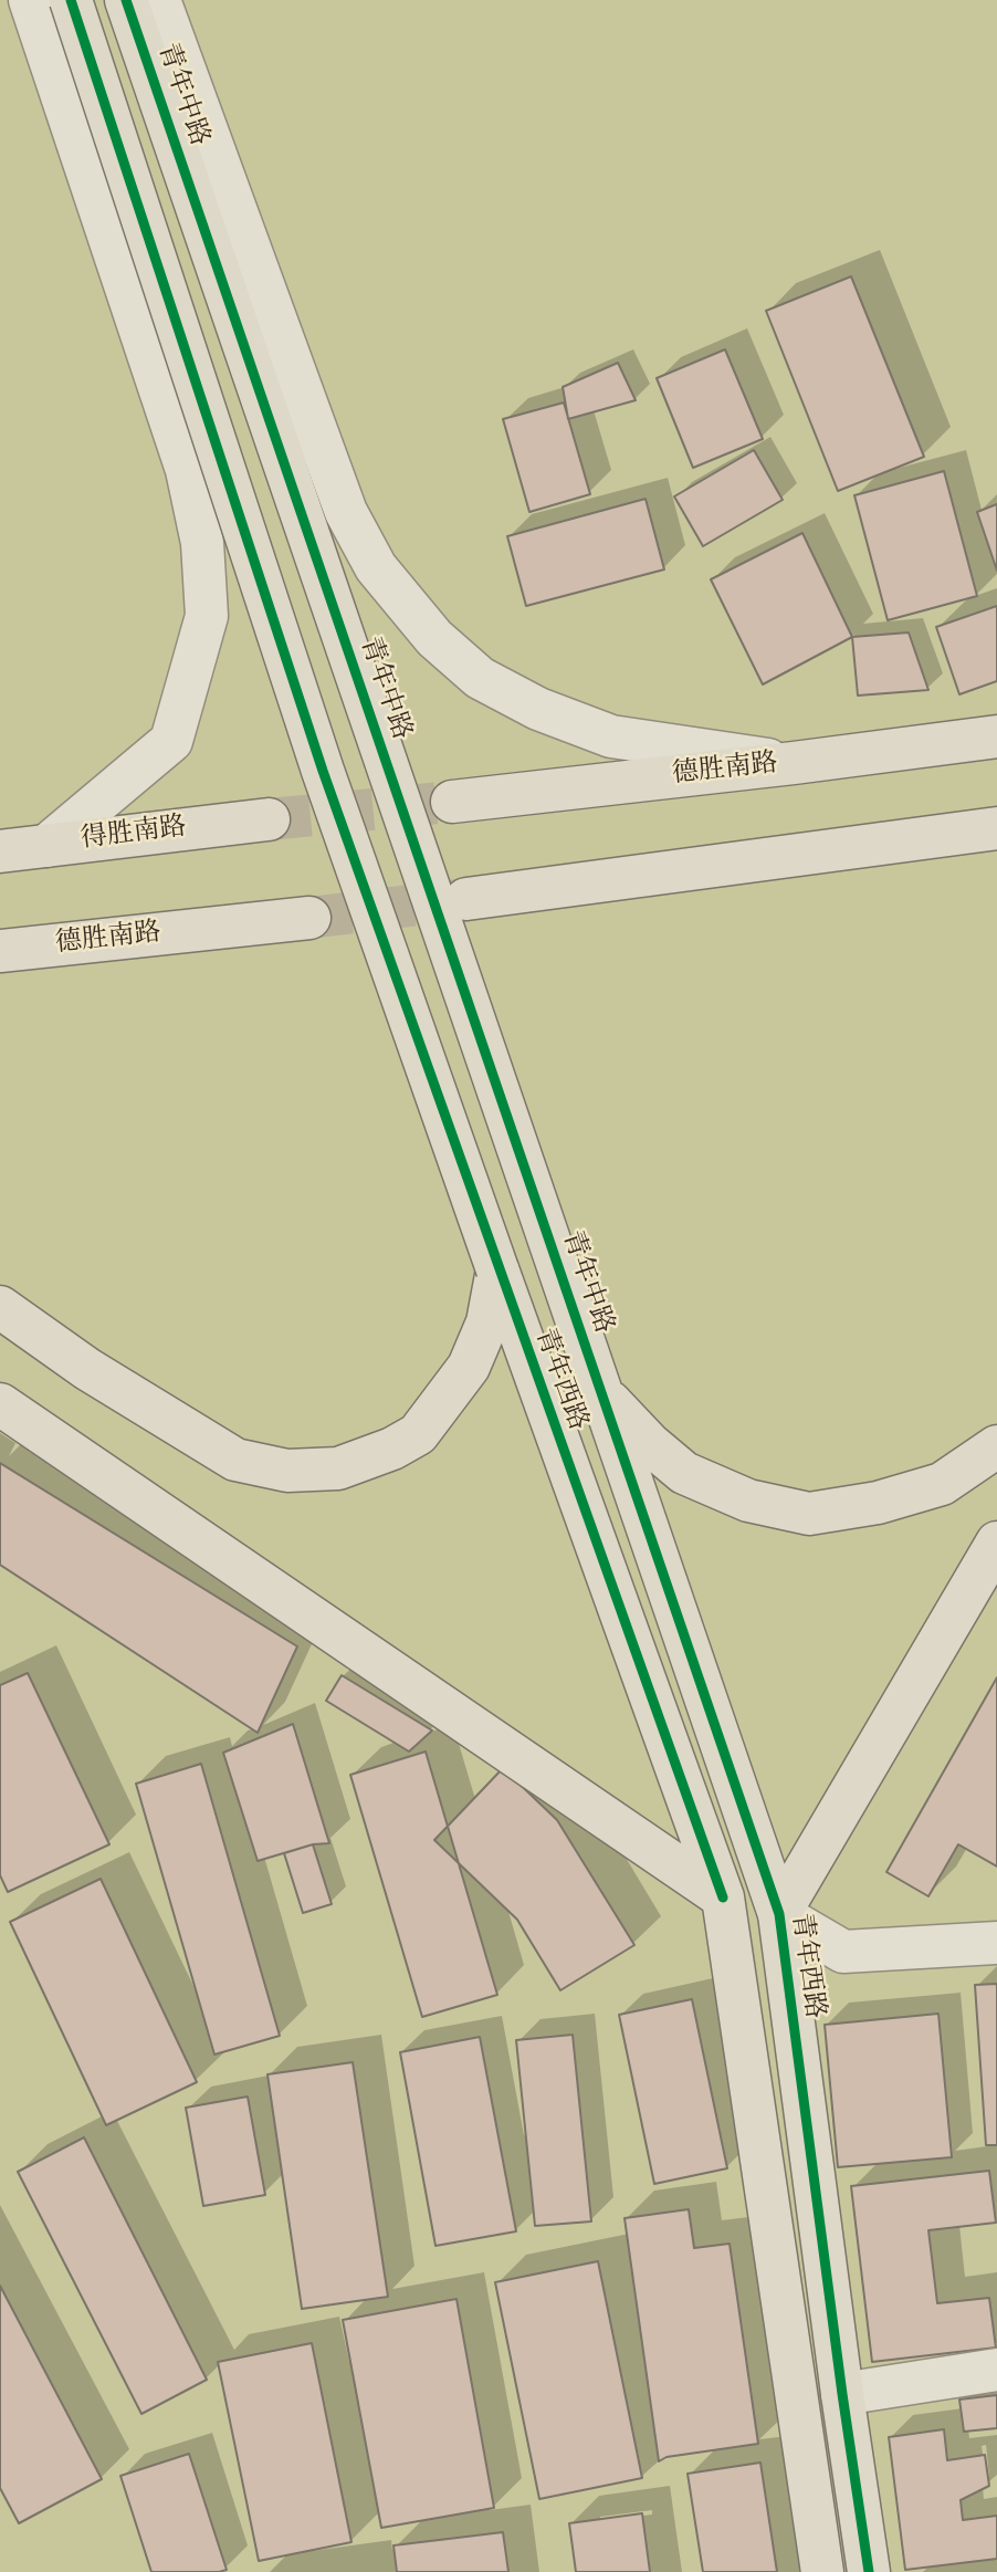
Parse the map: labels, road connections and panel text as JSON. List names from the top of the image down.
{
  "streets": {
    "main road": [
      "青年中路",
      "德胜南路",
      "得胜南路",
      "青年西路"
    ]
  },
  "crossings": [
    ["青年中路", "青年西路"]
  ]
}
